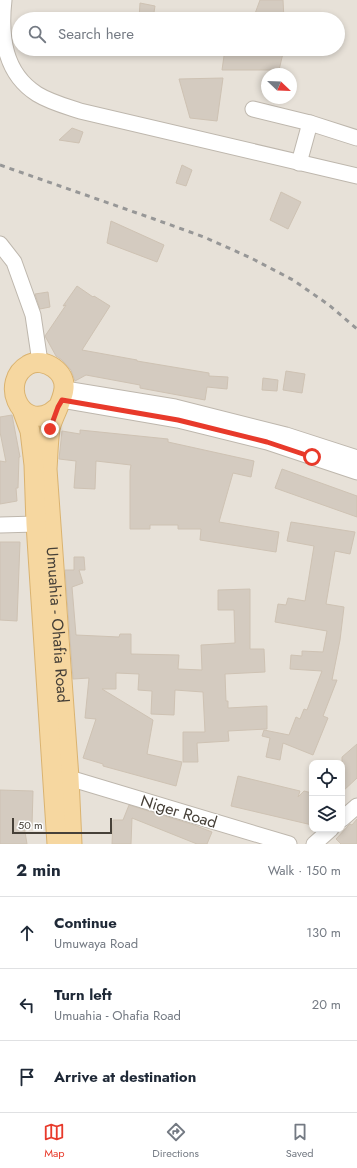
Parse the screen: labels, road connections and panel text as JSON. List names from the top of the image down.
{
  "streets": {
    "main road": ["Umuahia - Ohafia Road"],
    "street": ["Niger Road"]
  },
  "crossings": [
    ["Umuahia - Ohafia Road", "Niger Road"]
  ],
  "scale_bar": "50 m",
  "north": "bottom right",
  "page": {
    "search": "Search here",
    "scale": "50 m",
    "heading": ["2 min", "Walk · 150 m"],
    "list": [
      ["Continue", "Umuwaya Road", "130 m"],
      ["Turn left", "Umuahia - Ohafia Road", "20 m"],
      "Arrive at destination"
    ],
    "nav": ["Map", "Directions", "Saved"]
  }
}
